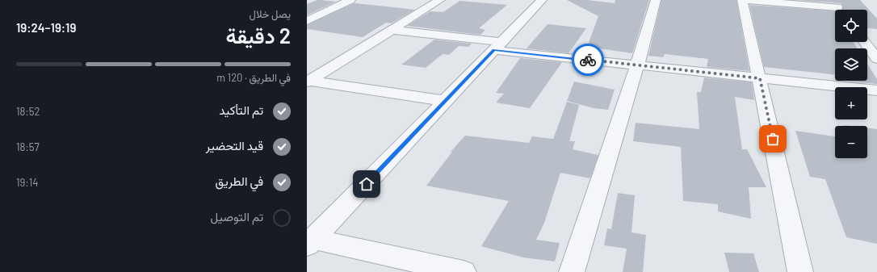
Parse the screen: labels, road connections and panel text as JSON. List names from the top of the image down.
{
  "page": {
    "heading": ["2 دقيقة", "يصل خلال", "19:19–19:24"],
    "map_buttons": ["+", "−"],
    "bar": "في الطريق · 120 m",
    "list": [
      ["تم التأكيد", "18:52"],
      ["قيد التحضير", "18:57"],
      ["في الطريق", "19:14"],
      "تم التوصيل"
    ]
  }
}
